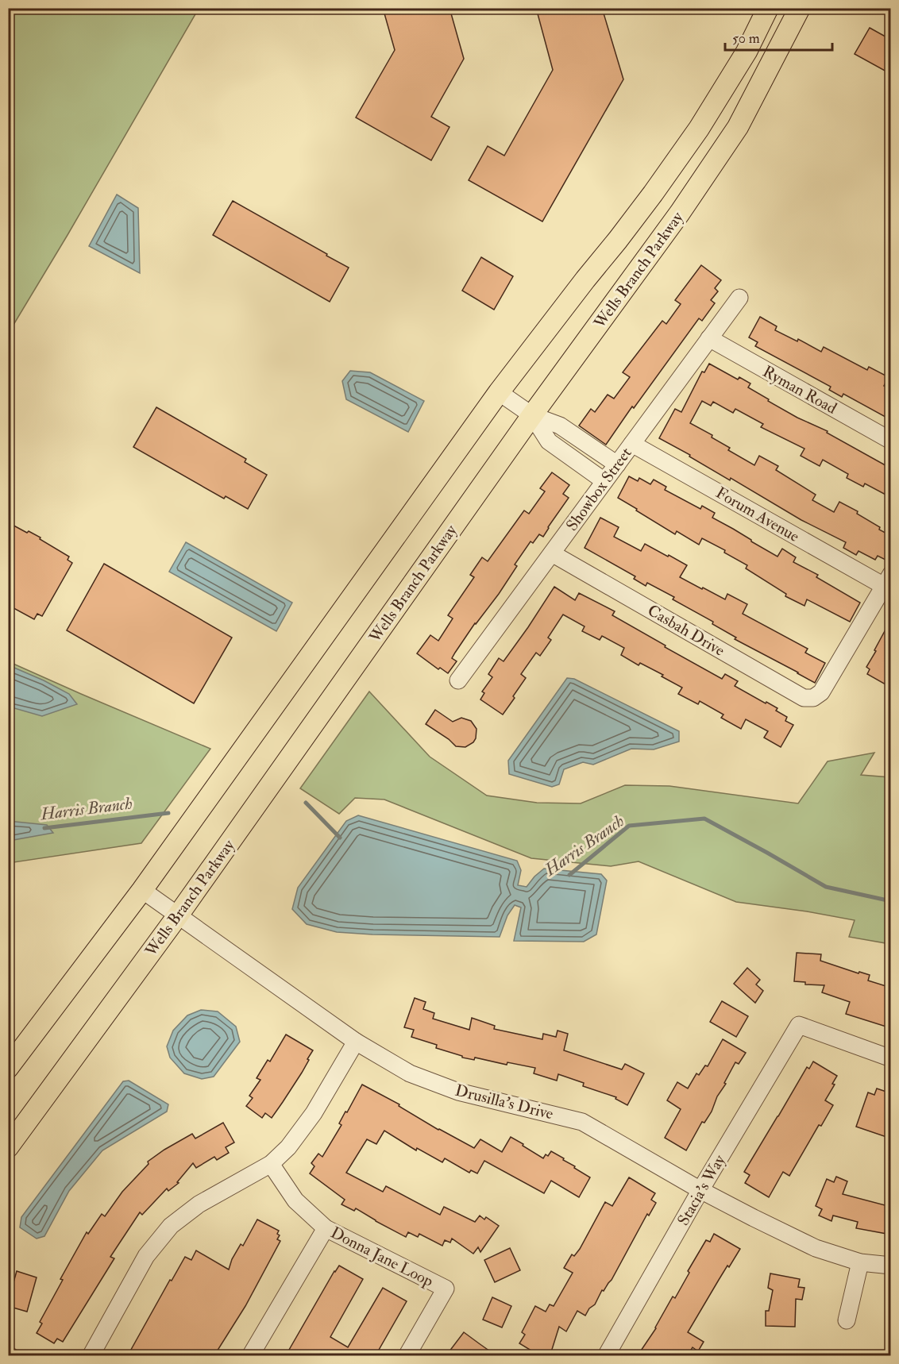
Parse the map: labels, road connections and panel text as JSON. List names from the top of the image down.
{
  "streets": {
    "main road": ["Wells Branch Parkway"],
    "street": [
      "Ryman Road",
      "Showbox Street",
      "Forum Avenue",
      "Casbah Drive",
      "Drusilla's Drive",
      "Stacia's Way",
      "Donna Jane Loop"
    ]
  },
  "crossings": [
    ["Wells Branch Parkway", "Drusilla's Drive"],
    ["Ryman Road", "Showbox Street"],
    ["Showbox Street", "Forum Avenue"],
    ["Showbox Street", "Casbah Drive"],
    ["Forum Avenue", "Casbah Drive"],
    ["Drusilla's Drive", "Stacia's Way"]
  ],
  "water": ["Harris Branch"],
  "scale_bar": "50 m"
}
